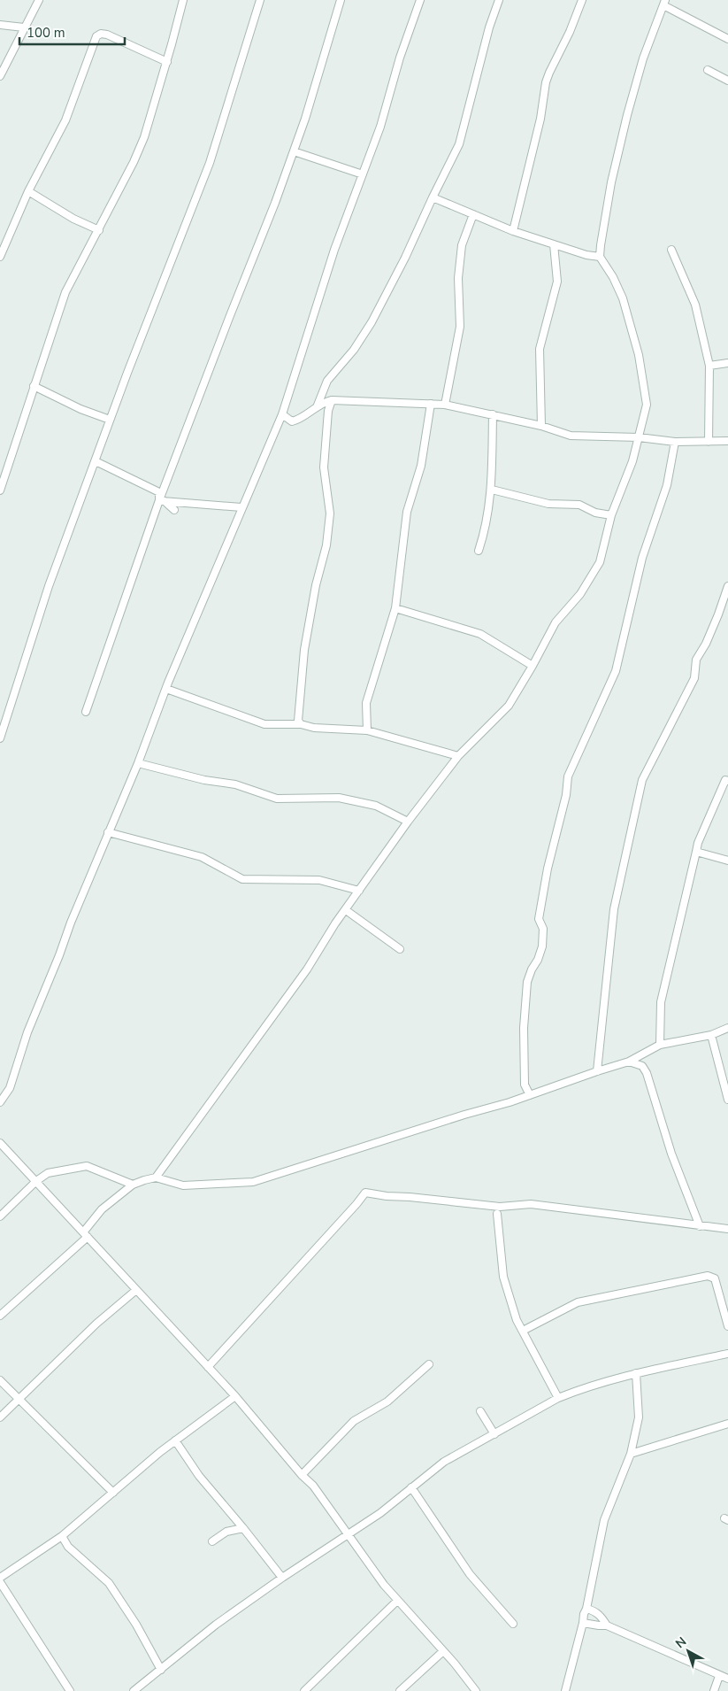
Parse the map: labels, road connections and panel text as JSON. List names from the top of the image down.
{
  "scale_bar": "100 m",
  "north": "top left"
}
